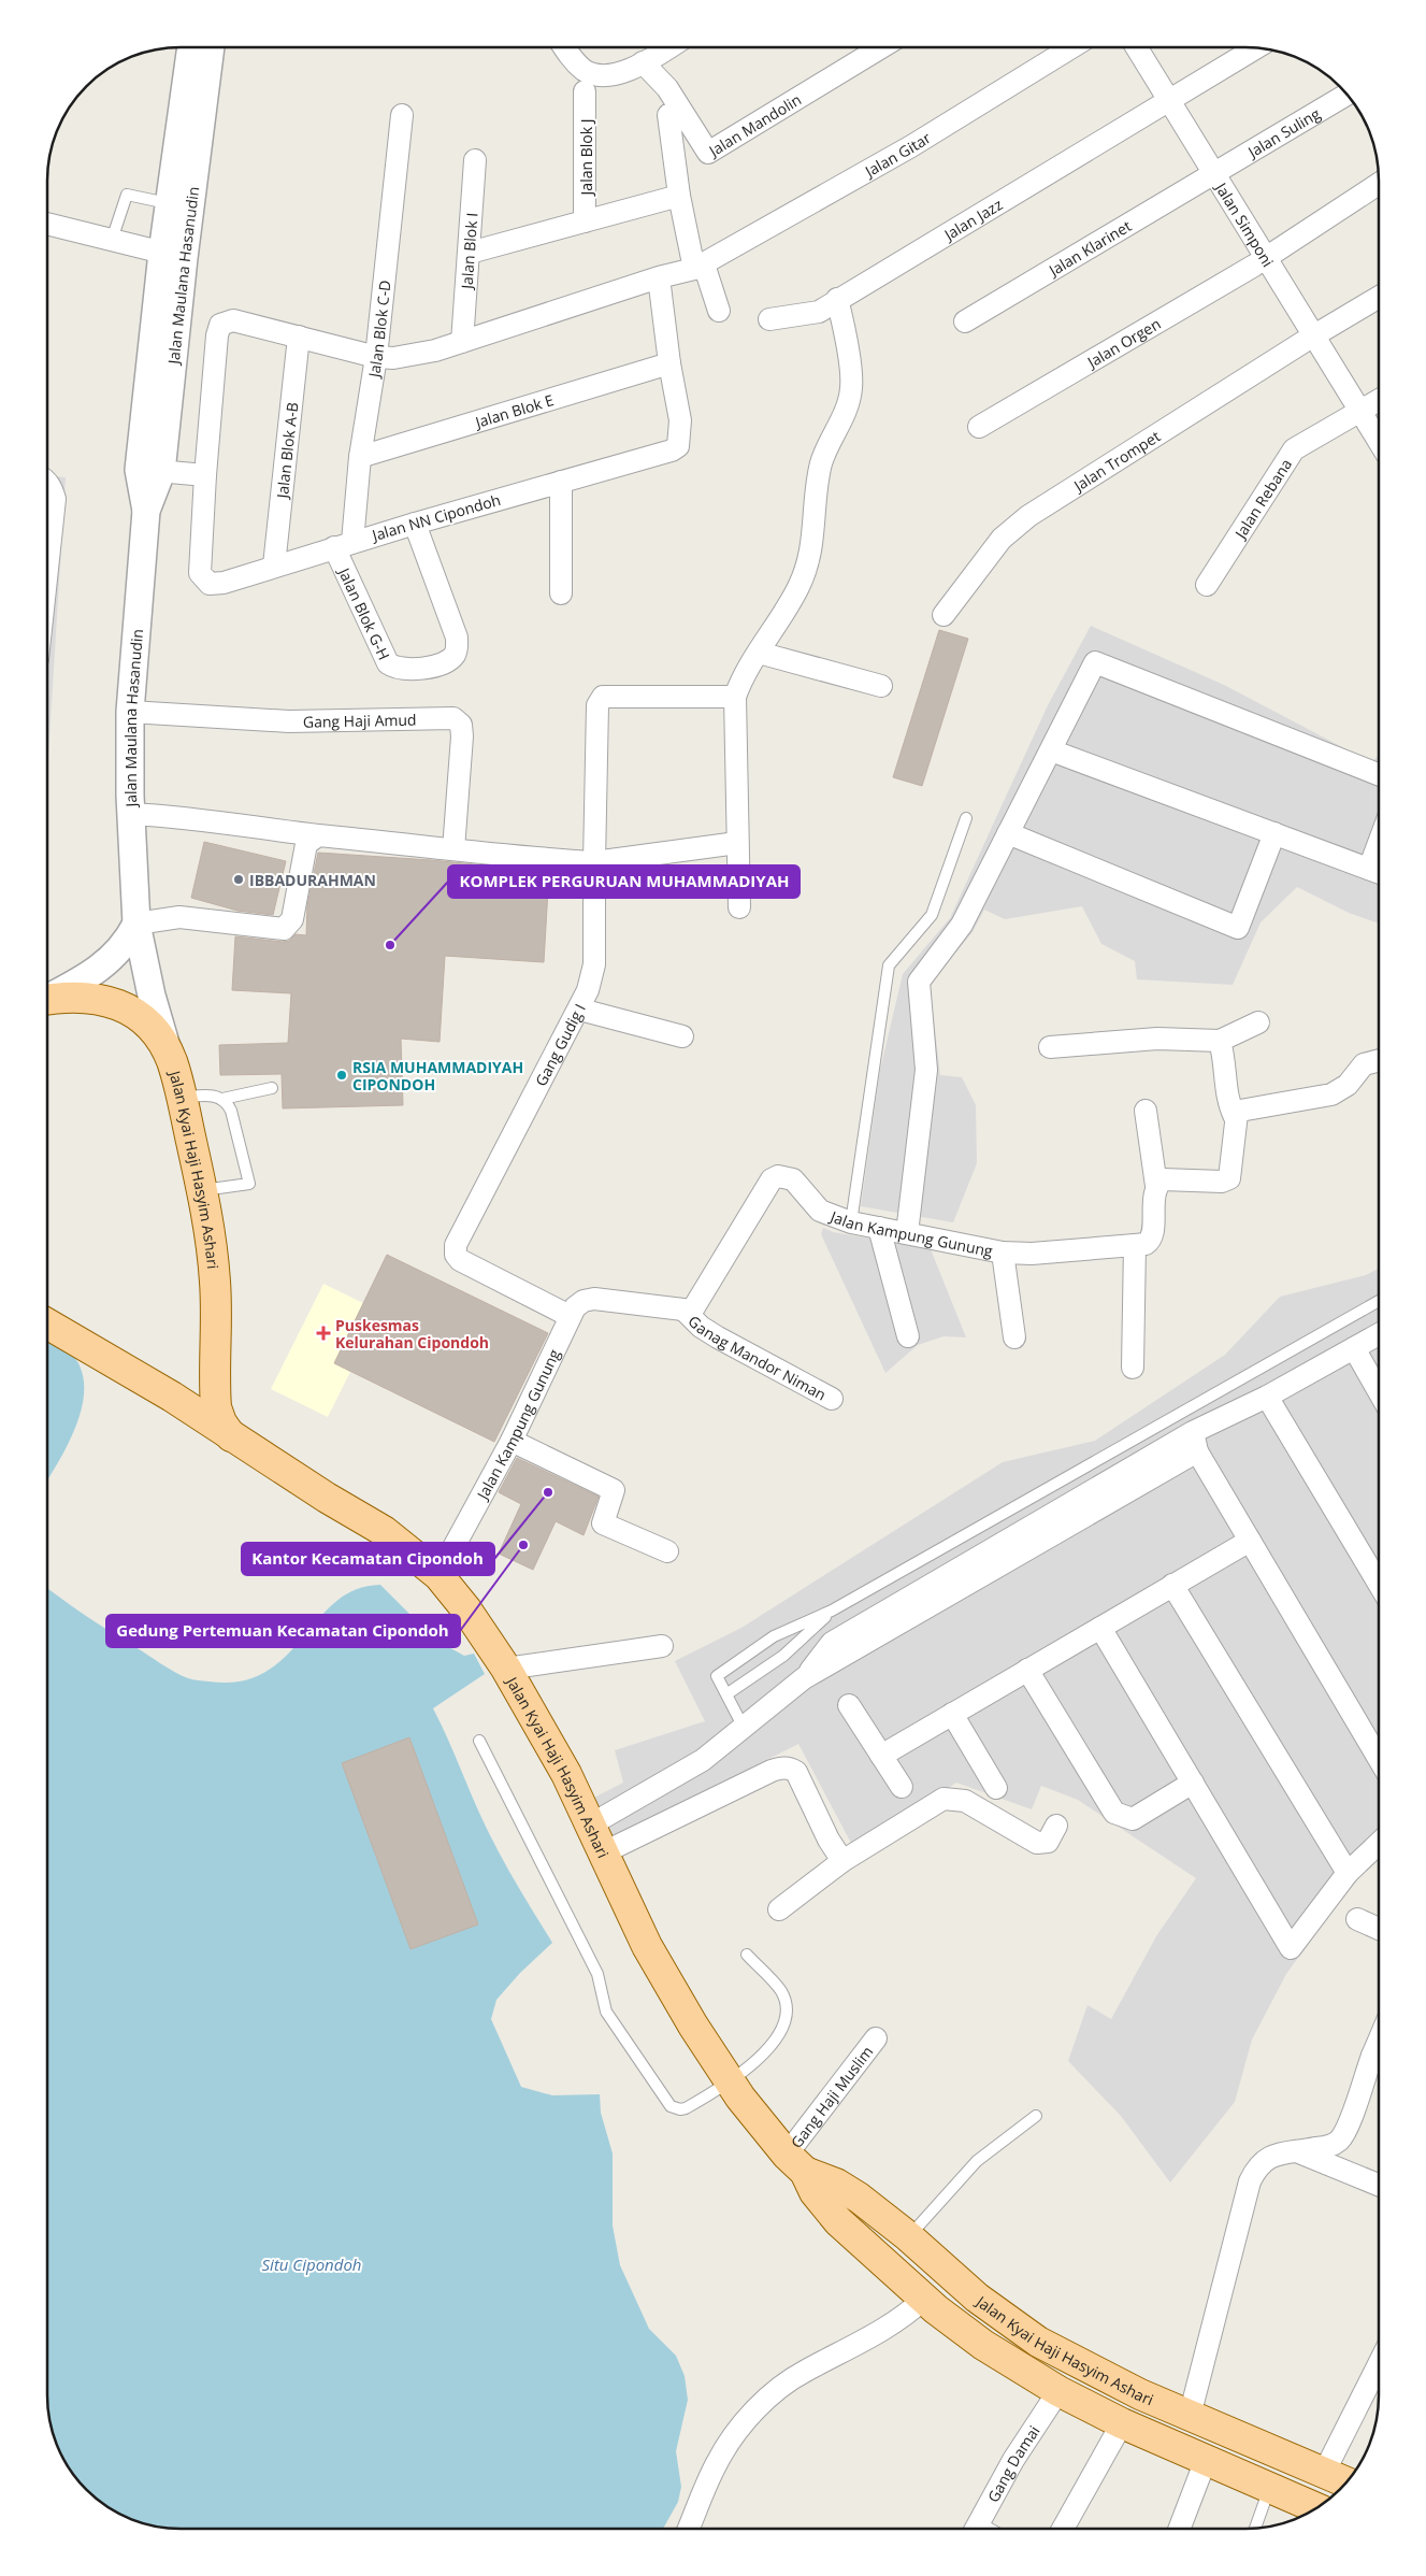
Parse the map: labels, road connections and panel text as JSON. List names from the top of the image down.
{
  "streets": {
    "main road": ["Jalan Kyai Haji Hasyim Ashari"],
    "street": [
      "Jalan Mandolin",
      "Jalan Suling",
      "Jalan Gitar",
      "Jalan Blok J",
      "Jalan Jazz",
      "Jalan Simponi",
      "Jalan Klarinet",
      "Jalan Blok I",
      "Jalan Maulana Hasanudin",
      "Jalan Blok C-D",
      "Jalan Orgen",
      "Jalan Blok E",
      "Jalan Blok A-B",
      "Jalan Trompet",
      "Jalan Rebana",
      "Jalan NN Cipondoh",
      "Jalan Blok G-H",
      "Gang Haji Amud",
      "Gang Gudig I",
      "Jalan Kampung Gunung",
      "Ganag Mandor Niman",
      "Gang Haji Muslim",
      "Gang Damai"
    ]
  },
  "crossings": [
    ["Jalan Suling", "Jalan Simponi"],
    ["Jalan Suling", "Jalan Klarinet"],
    ["Jalan Gitar", "Jalan Blok I"],
    ["Jalan Gitar", "Jalan Blok C-D"],
    ["Jalan Gitar", "Jalan Blok A-B"],
    ["Jalan Gitar", "Jalan NN Cipondoh"],
    ["Jalan Jazz", "Jalan Simponi"],
    ["Jalan Simponi", "Jalan Klarinet"],
    ["Jalan Simponi", "Jalan Orgen"],
    ["Jalan Simponi", "Jalan Trompet"],
    ["Jalan Simponi", "Jalan Rebana"],
    ["Jalan Maulana Hasanudin", "Gang Haji Amud"],
    ["Jalan Maulana Hasanudin", "Jalan Kyai Haji Hasyim Ashari"],
    ["Jalan Blok C-D", "Jalan Blok E"],
    ["Jalan Blok C-D", "Jalan NN Cipondoh"],
    ["Jalan Blok C-D", "Jalan Blok G-H"],
    ["Jalan Blok E", "Jalan NN Cipondoh"],
    ["Jalan Blok A-B", "Jalan NN Cipondoh"],
    ["Jalan NN Cipondoh", "Jalan Blok G-H"],
    ["Gang Gudig I", "Jalan Kampung Gunung"],
    ["Jalan Kyai Haji Hasyim Ashari", "Jalan Kampung Gunung"],
    ["Jalan Kyai Haji Hasyim Ashari", "Gang Haji Muslim"],
    ["Jalan Kyai Haji Hasyim Ashari", "Gang Damai"],
    ["Jalan Kampung Gunung", "Ganag Mandor Niman"]
  ],
  "water": ["Situ Cipondoh"],
  "places": {
    "other": [
      "IBBADURAHMAN",
      "KOMPLEK PERGURUAN MUHAMMADIYAH",
      "RSIA MUHAMMADIYAH CIPONDOH",
      "Kantor Kecamatan Cipondoh",
      "Gedung Pertemuan Kecamatan Cipondoh"
    ],
    "health": ["Puskesmas Kelurahan Cipondoh"]
  }
}
